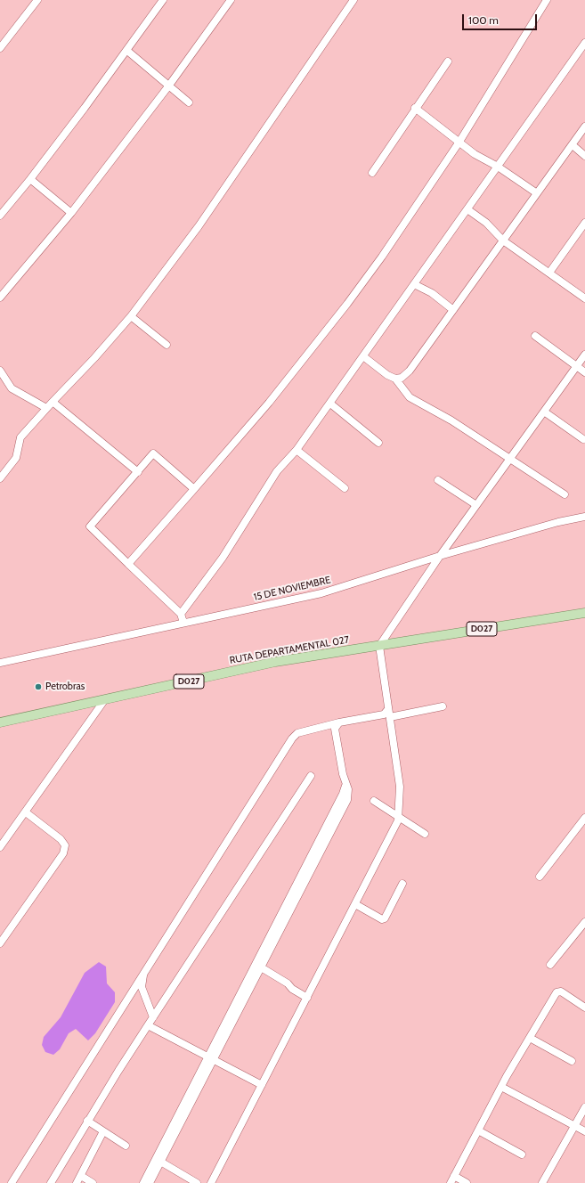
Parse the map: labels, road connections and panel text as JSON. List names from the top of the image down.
{
  "streets": {
    "main road": ["D027", "RUTA DEPARTAMENTAL 027"],
    "street": ["15 DE NOVIEMBRE"]
  },
  "places": ["Petrobras"],
  "scale_bar": "100 m"
}
